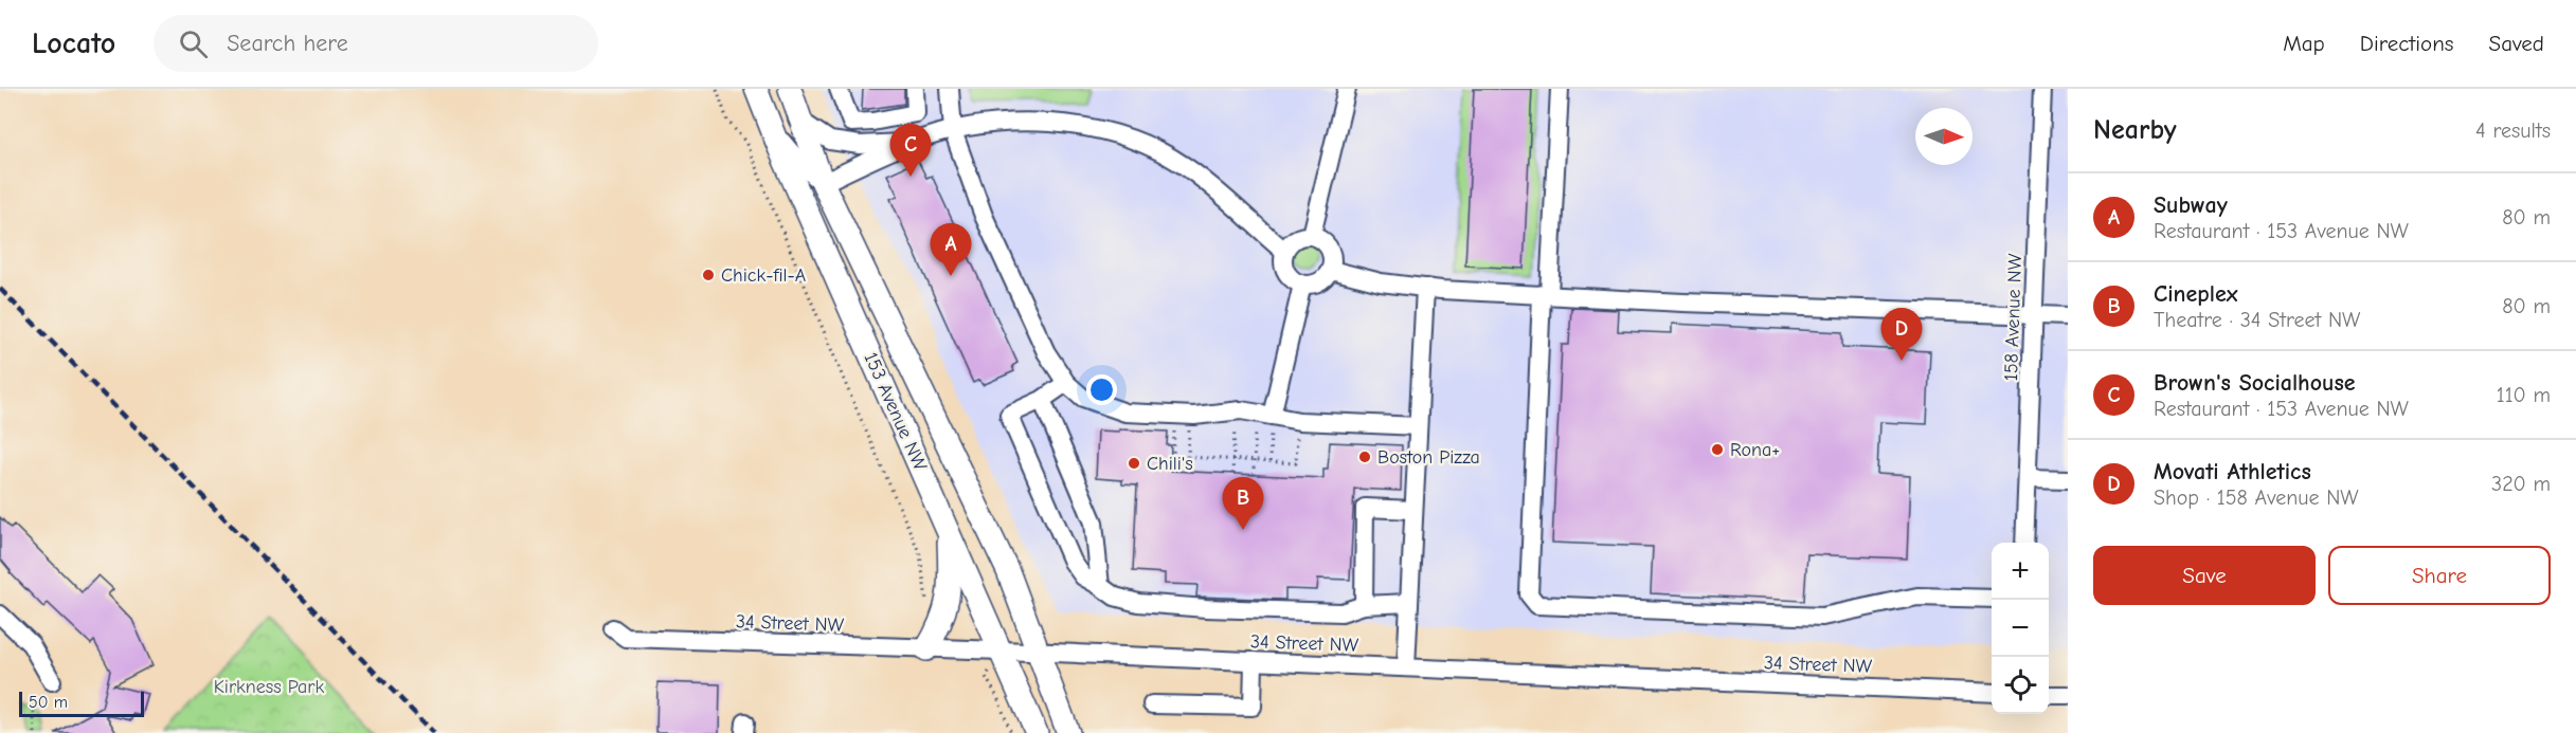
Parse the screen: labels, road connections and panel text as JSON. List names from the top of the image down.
{
  "streets": {
    "main road": ["153 Avenue NW"],
    "street": ["158 Avenue NW", "34 Street NW"]
  },
  "crossings": [
    ["153 Avenue NW", "34 Street NW"]
  ],
  "parks": ["Kirkness Park"],
  "places": [
    "Chick-fil-A",
    "Rona+",
    "Boston Pizza",
    "Chili's"
  ],
  "scale_bar": "50 m",
  "north": "right",
  "page": {
    "header": "Locato",
    "search": "Search here",
    "nav": ["Map", "Directions", "Saved"],
    "heading": ["Nearby", "4 results"],
    "pins": [
      "C",
      "A",
      "D",
      "B"
    ],
    "list": [
      {
        "mark": "A",
        "name": "Subway",
        "note": "Restaurant · 153 Avenue NW",
        "value": "80 m"
      },
      {
        "mark": "B",
        "name": "Cineplex",
        "note": "Theatre · 34 Street NW",
        "value": "80 m"
      },
      {
        "mark": "C",
        "name": "Brown's Socialhouse",
        "note": "Restaurant · 153 Avenue NW",
        "value": "110 m"
      },
      {
        "mark": "D",
        "name": "Movati Athletics",
        "note": "Shop · 158 Avenue NW",
        "value": "320 m"
      }
    ],
    "buttons": ["Save", "Share"],
    "map_buttons": ["+", "−"],
    "scale": "50 m"
  }
}
